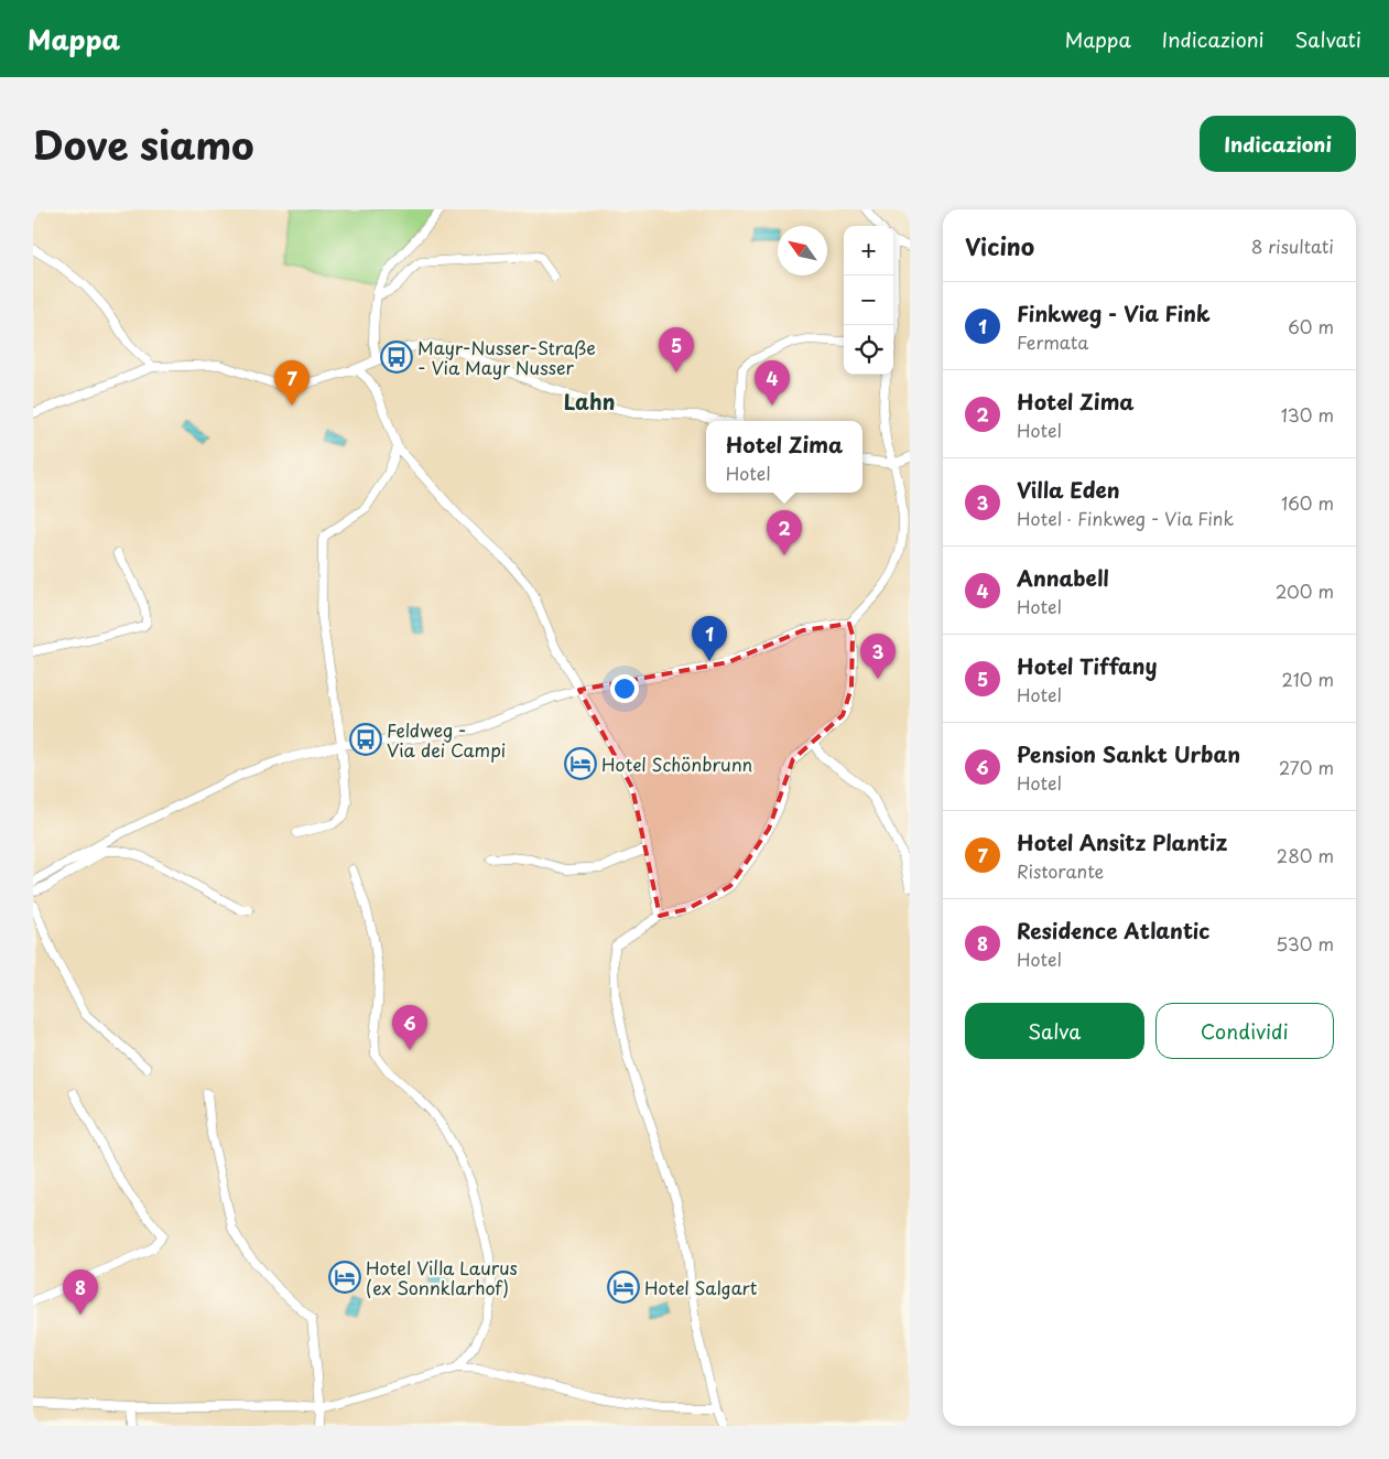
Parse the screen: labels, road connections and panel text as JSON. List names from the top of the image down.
{
  "districts": ["Lahn"],
  "places": {
    "bus stop": ["Mayr-Nusser-Straße - Via Mayr Nusser", "Feldweg - Via dei Campi"],
    "hotel": ["Hotel Schönbrunn", "Hotel Villa Laurus (ex Sonnklarhof)", "Hotel Salgart"]
  },
  "north": "top left",
  "page": {
    "header": "Mappa",
    "nav": ["Mappa", "Indicazioni", "Salvati"],
    "title": "Dove siamo",
    "buttons": [
      "Indicazioni",
      ["Salva", "Condividi"]
    ],
    "heading": ["Vicino", "8 risultati"],
    "map_buttons": ["+", "−"],
    "list": [
      {
        "mark": "1",
        "name": "Finkweg - Via Fink",
        "note": "Fermata",
        "value": "60 m"
      },
      {
        "mark": "2",
        "name": "Hotel Zima",
        "note": "Hotel",
        "value": "130 m"
      },
      {
        "mark": "3",
        "name": "Villa Eden",
        "note": "Hotel · Finkweg - Via Fink",
        "value": "160 m"
      },
      {
        "mark": "4",
        "name": "Annabell",
        "note": "Hotel",
        "value": "200 m"
      },
      {
        "mark": "5",
        "name": "Hotel Tiffany",
        "note": "Hotel",
        "value": "210 m"
      },
      {
        "mark": "6",
        "name": "Pension Sankt Urban",
        "note": "Hotel",
        "value": "270 m"
      },
      {
        "mark": "7",
        "name": "Hotel Ansitz Plantiz",
        "note": "Ristorante",
        "value": "280 m"
      },
      {
        "mark": "8",
        "name": "Residence Atlantic",
        "note": "Hotel",
        "value": "530 m"
      }
    ],
    "pins": [
      "5",
      "4",
      "7",
      "2",
      "1",
      "3",
      "6",
      "8"
    ],
    "popup": ["Hotel Zima", "Hotel"]
  }
}
